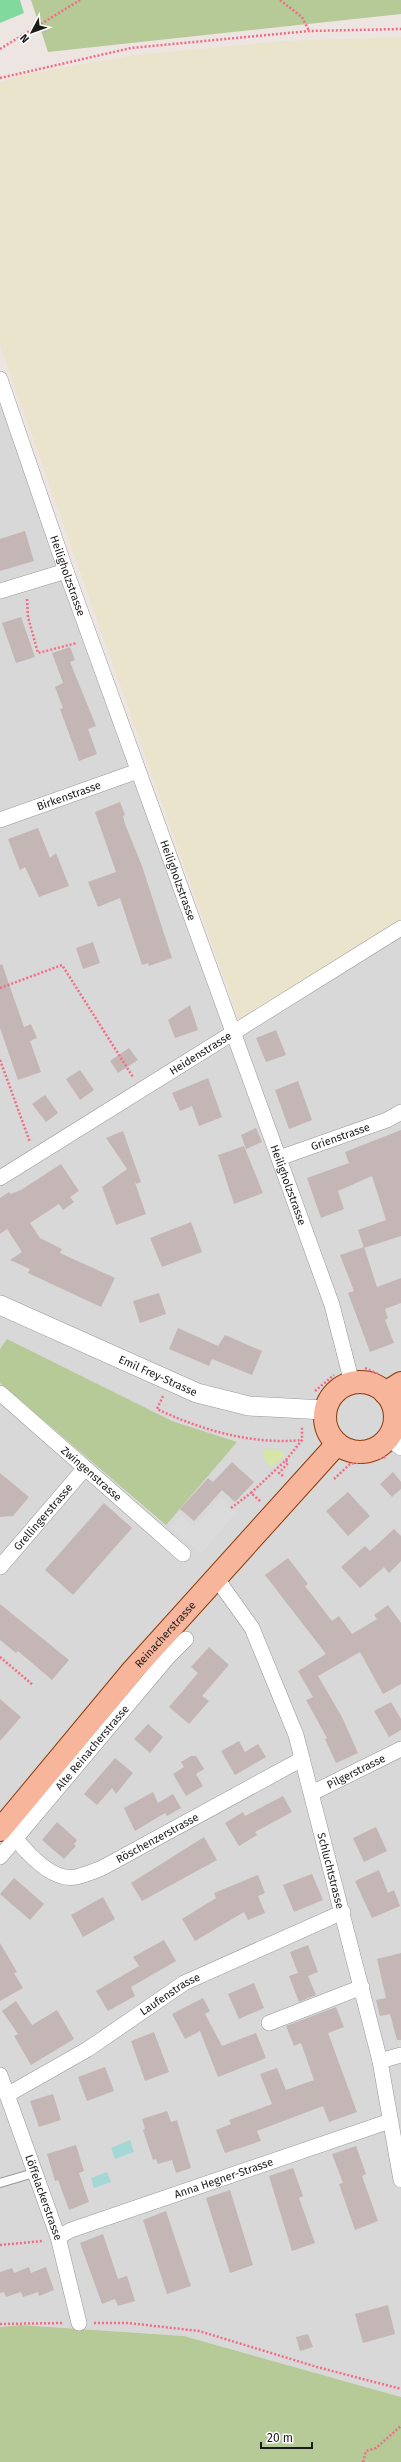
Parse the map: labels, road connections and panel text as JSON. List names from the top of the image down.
{
  "streets": {
    "main road": ["Reinacherstrasse"],
    "street": [
      "Heiligholzstrasse",
      "Birkenstrasse",
      "Heidenstrasse",
      "Grienstrasse",
      "Emil Frey-Strasse",
      "Zwingenstrasse",
      "Grellingerstrasse",
      "Alte Reinacherstrasse",
      "Pilgerstrasse",
      "Röschenzerstrasse",
      "Schluchtstrasse",
      "Laufenstrasse",
      "Anna Hegner-Strasse",
      "Löffelackerstrasse"
    ]
  },
  "crossings": [
    ["Heiligholzstrasse", "Birkenstrasse"],
    ["Heiligholzstrasse", "Heidenstrasse"],
    ["Heiligholzstrasse", "Grienstrasse"],
    ["Heiligholzstrasse", "Emil Frey-Strasse"],
    ["Heiligholzstrasse", "Reinacherstrasse"],
    ["Emil Frey-Strasse", "Reinacherstrasse"],
    ["Zwingenstrasse", "Grellingerstrasse"],
    ["Reinacherstrasse", "Alte Reinacherstrasse"],
    ["Reinacherstrasse", "Röschenzerstrasse"],
    ["Reinacherstrasse", "Schluchtstrasse"],
    ["Alte Reinacherstrasse", "Röschenzerstrasse"],
    ["Pilgerstrasse", "Schluchtstrasse"],
    ["Röschenzerstrasse", "Schluchtstrasse"],
    ["Schluchtstrasse", "Laufenstrasse"],
    ["Schluchtstrasse", "Anna Hegner-Strasse"],
    ["Laufenstrasse", "Löffelackerstrasse"],
    ["Anna Hegner-Strasse", "Löffelackerstrasse"]
  ],
  "scale_bar": "20 m",
  "north": "bottom left"
}
